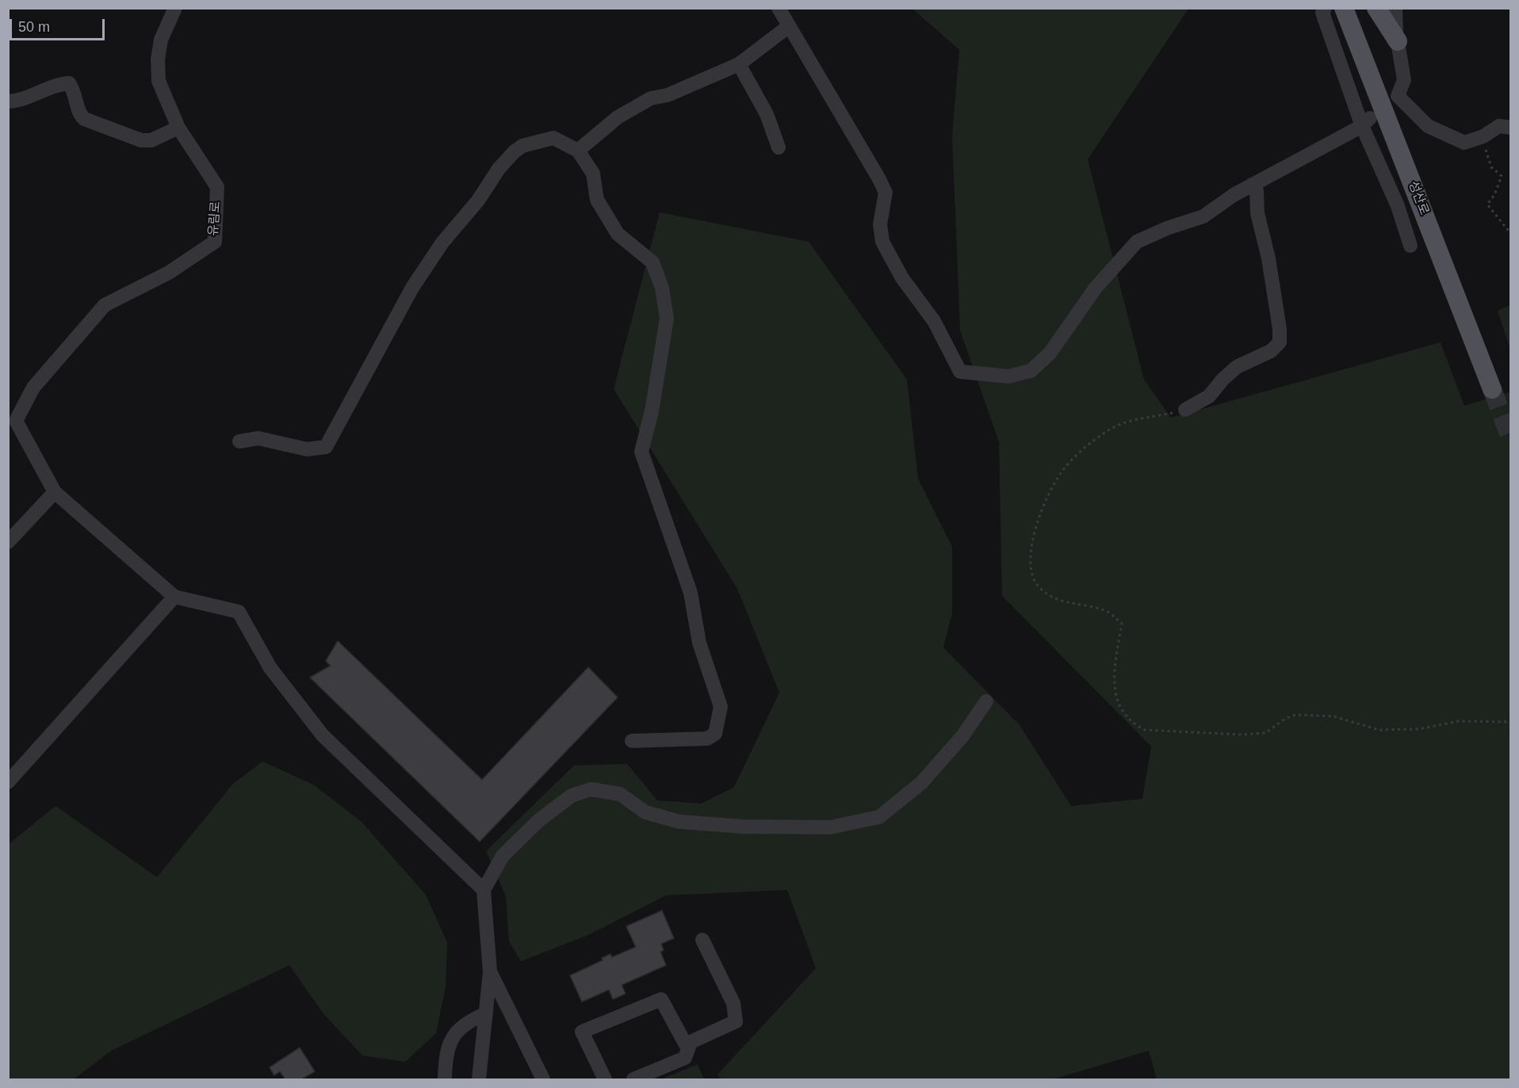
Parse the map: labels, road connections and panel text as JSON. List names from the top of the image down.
{
  "streets": {
    "main road": ["성산로"],
    "street": ["유림로"]
  },
  "scale_bar": "50 m"
}
